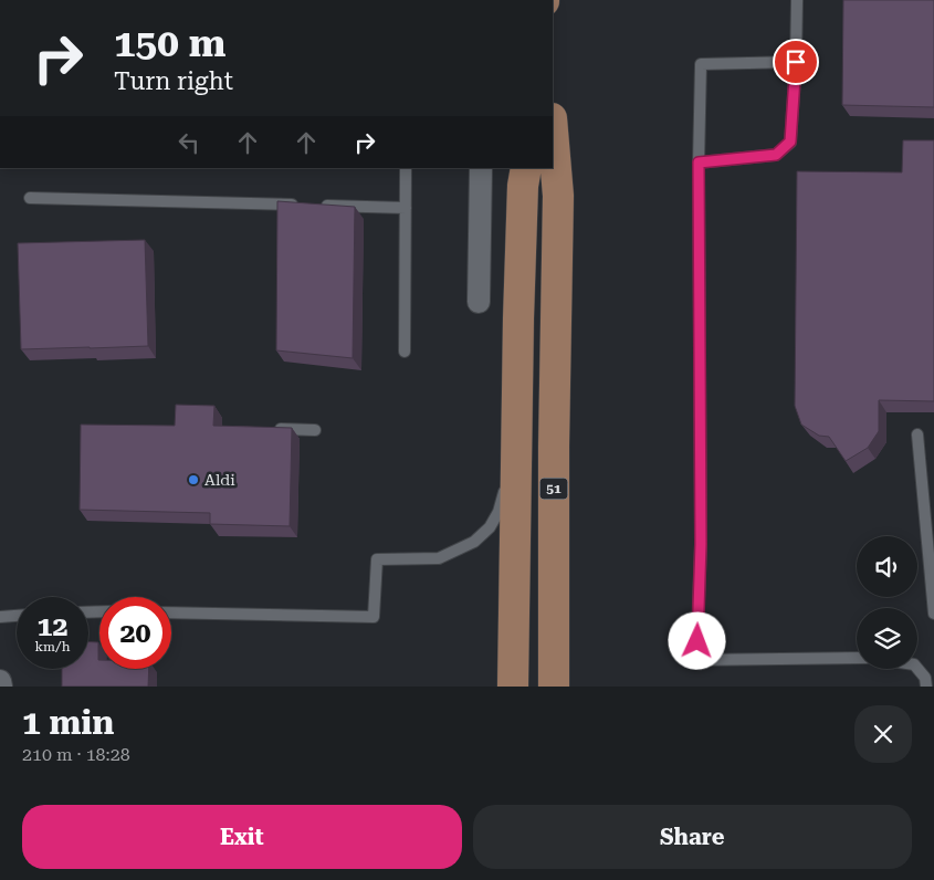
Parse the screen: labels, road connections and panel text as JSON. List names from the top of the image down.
{
  "streets": {
    "main road": ["51"]
  },
  "places": ["Aldi"],
  "page": {
    "turn": ["150 m", "Turn right"],
    "speed": "12 km/h",
    "limit": "20",
    "heading": ["1 min", "210 m · 18:28"],
    "buttons": ["Exit", "Share"]
  }
}
